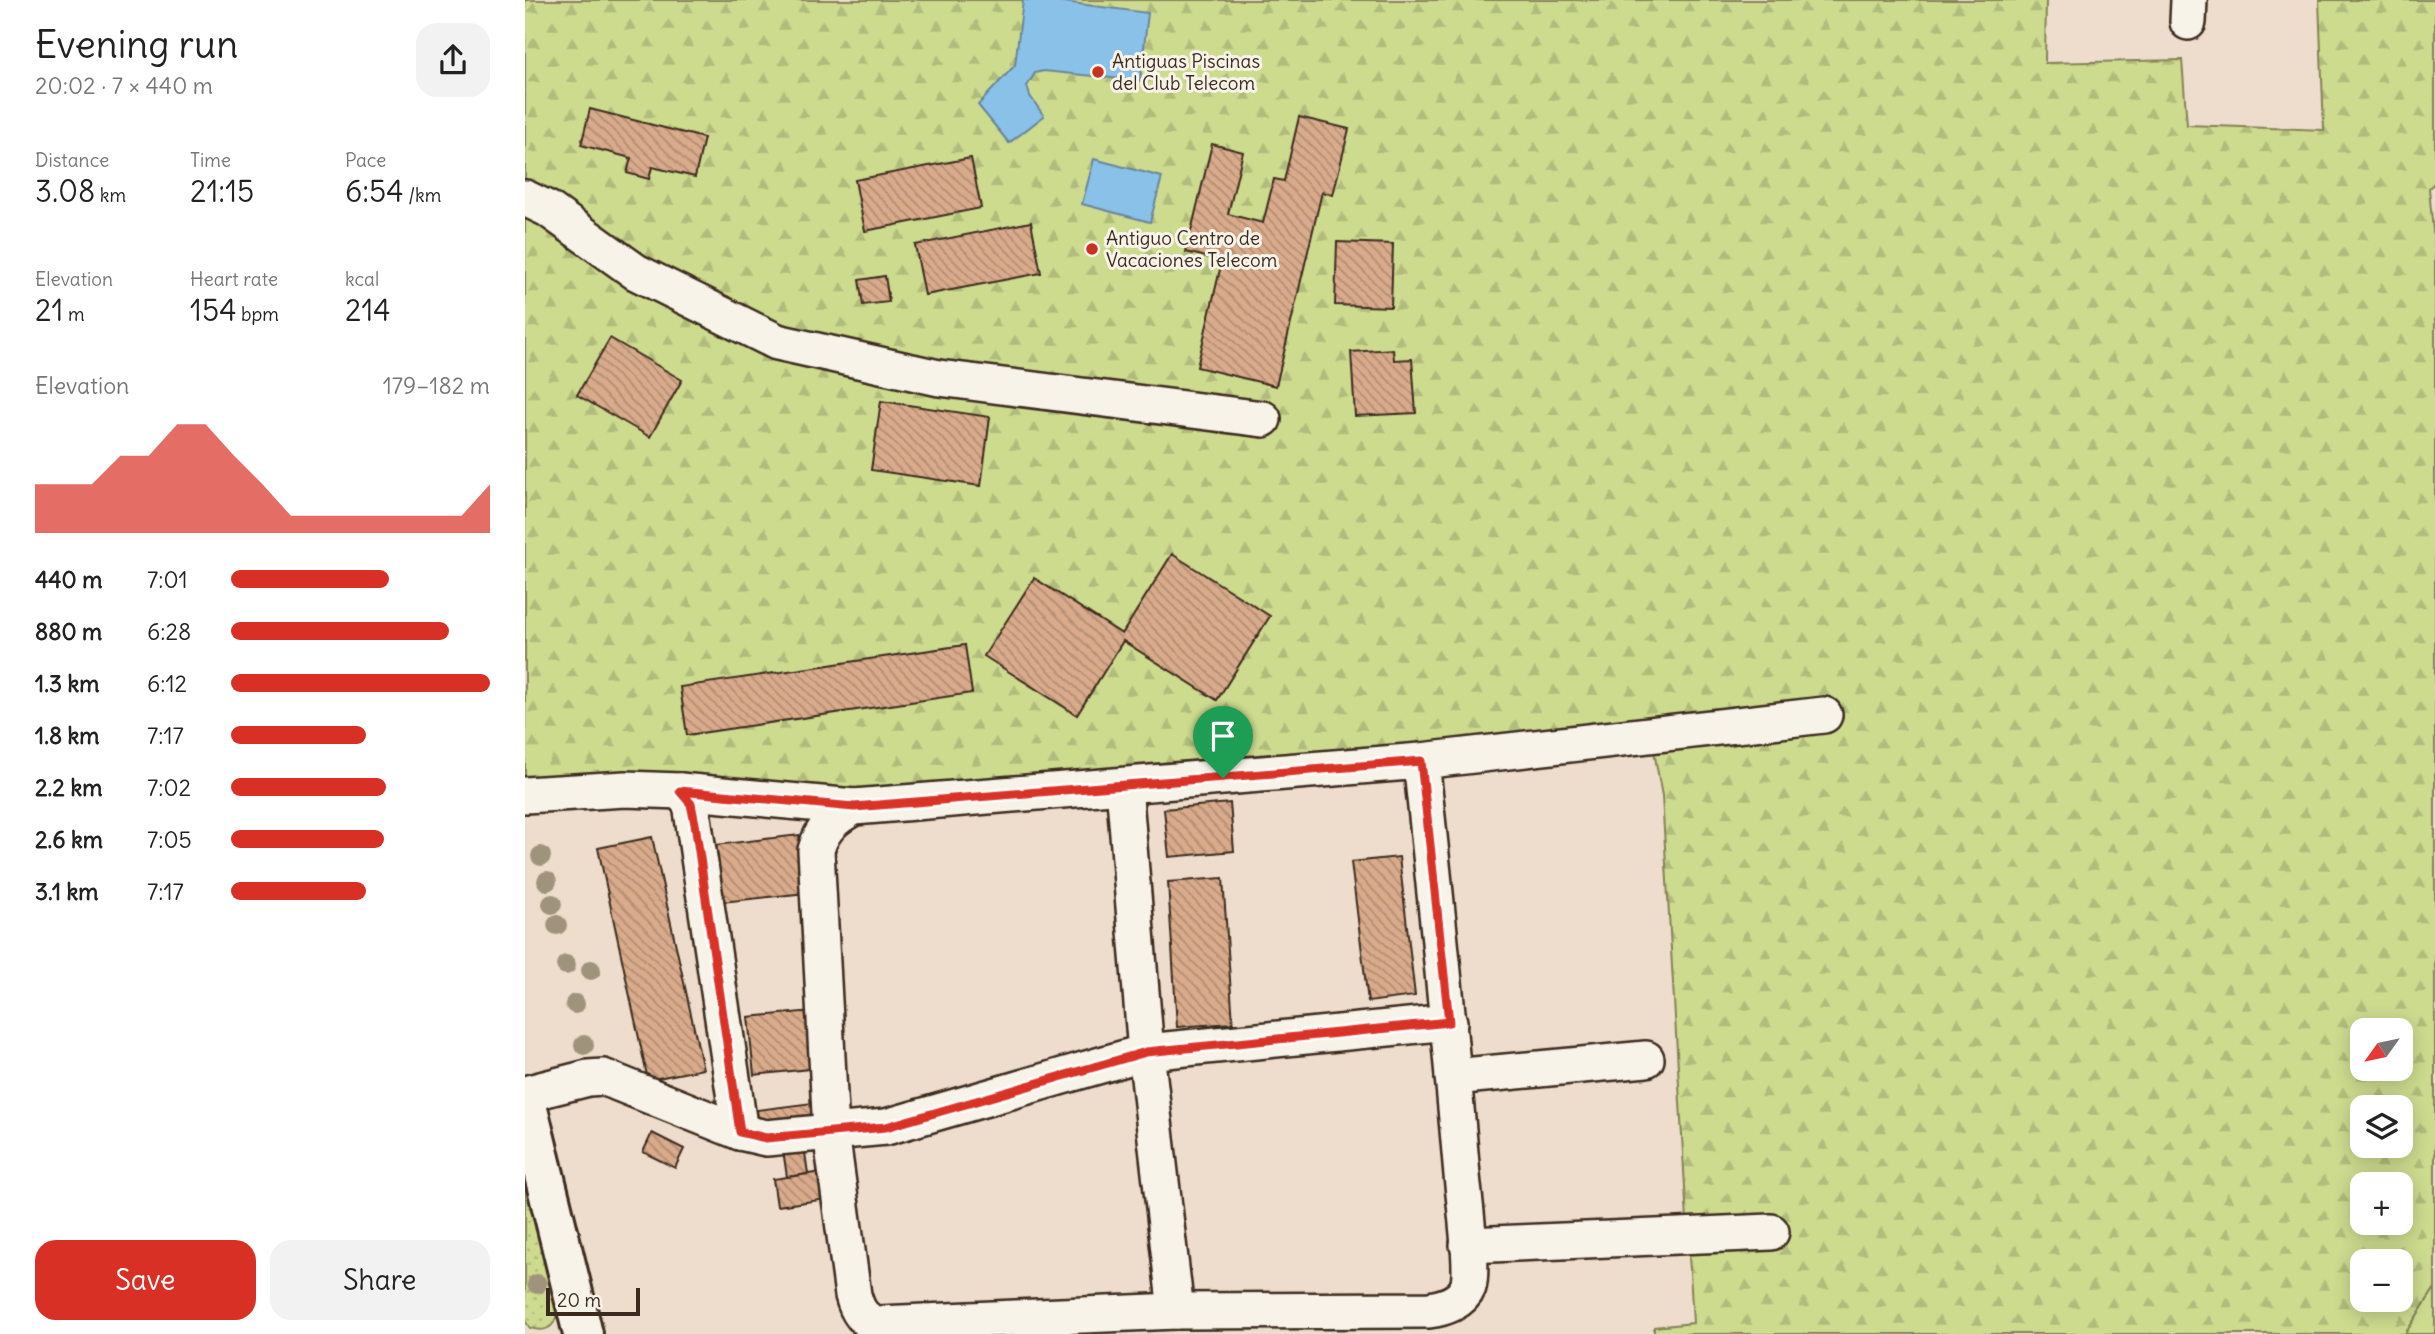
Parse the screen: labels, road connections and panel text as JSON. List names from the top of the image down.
{
  "places": ["Antiguas Piscinas del Club Telecom", "Antiguo Centro de Vacaciones Telecom"],
  "scale_bar": "20 m",
  "north": "bottom left",
  "page": {
    "heading": ["Evening run", "20:02 · 7 × 440 m"],
    "stats": [
      ["Distance", "3.08 km"],
      ["Time", "21:15"],
      ["Pace", "6:54 /km"],
      ["Elevation", "21 m"],
      ["Heart rate", "154 bpm"],
      ["kcal", "214"]
    ],
    "chart": ["Elevation", "179–182 m"],
    "list": [
      {
        "name": "440 m",
        "note": "7:01"
      },
      {
        "name": "880 m",
        "note": "6:28"
      },
      {
        "name": "1.3 km",
        "note": "6:12"
      },
      {
        "name": "1.8 km",
        "note": "7:17"
      },
      {
        "name": "2.2 km",
        "note": "7:02"
      },
      {
        "name": "2.6 km",
        "note": "7:05"
      },
      {
        "name": "3.1 km",
        "note": "7:17"
      }
    ],
    "map_buttons": ["+", "−"],
    "buttons": ["Save", "Share"],
    "scale": "20 m"
  }
}
